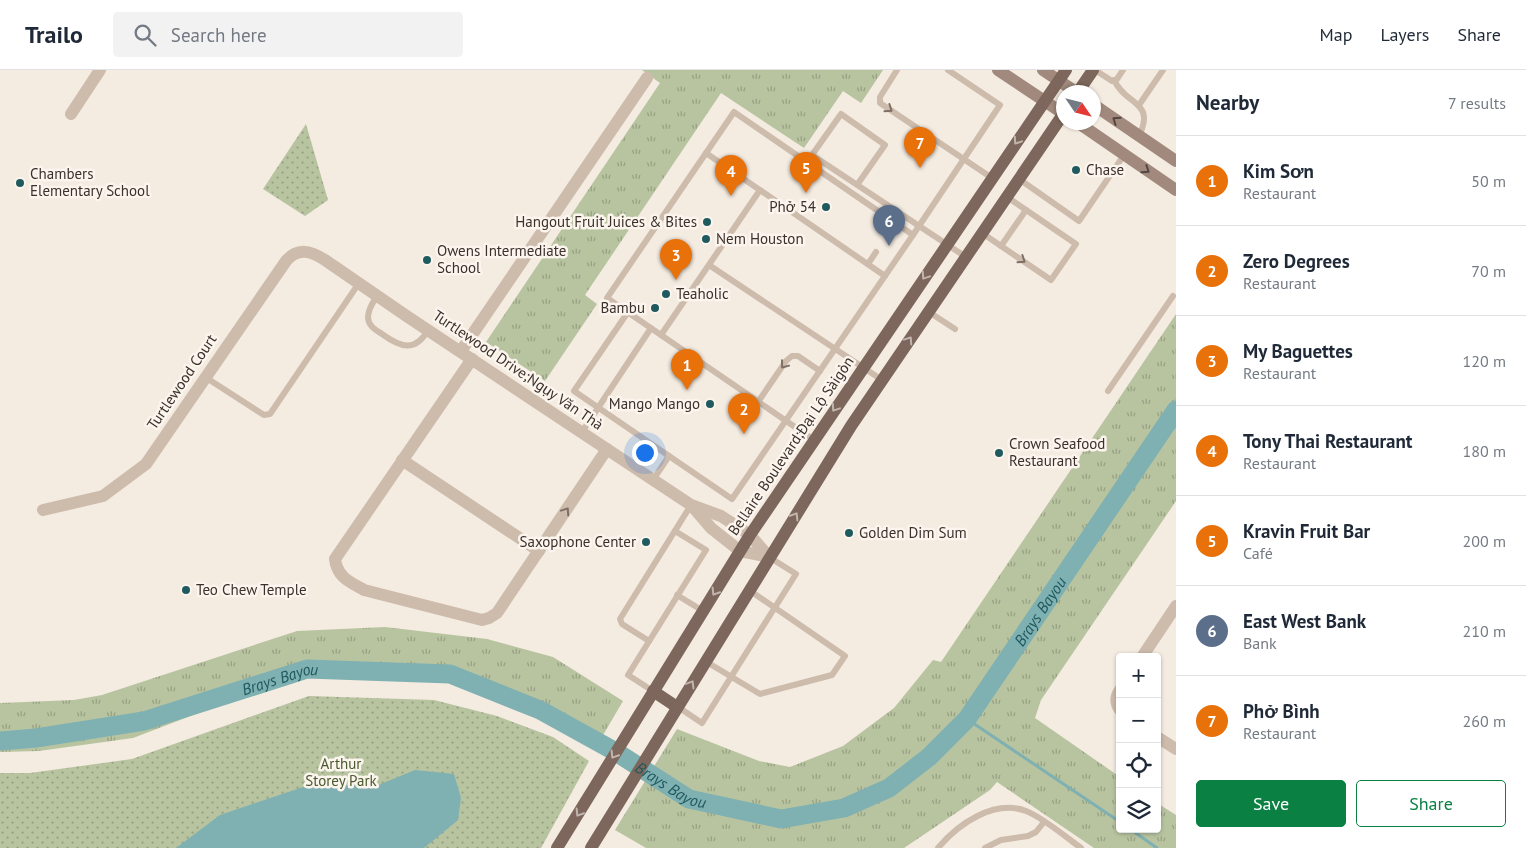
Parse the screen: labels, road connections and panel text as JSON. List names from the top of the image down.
{
  "streets": {
    "main road": ["Bellaire Boulevard;Đại Lộ Sàigòn"],
    "street": ["Turtlewood Drive;Ngụy Văn Thà", "Turtlewood Court"]
  },
  "crossings": [
    ["Turtlewood Drive;Ngụy Văn Thà", "Turtlewood Court"],
    ["Turtlewood Drive;Ngụy Văn Thà", "Bellaire Boulevard;Đại Lộ Sàigòn"]
  ],
  "water": ["Brays Bayou"],
  "parks": ["Arthur Storey Park"],
  "places": [
    "Chase",
    "Chambers Elementary School",
    "Phở 54",
    "Hangout Fruit Juices & Bites",
    "Nem Houston",
    "Owens Intermediate School",
    "Teaholic",
    "Bambu",
    "Mango Mango",
    "Crown Seafood Restaurant",
    "Golden Dim Sum",
    "Saxophone Center",
    "Teo Chew Temple"
  ],
  "north": "bottom right",
  "page": {
    "header": "Trailo",
    "search": "Search here",
    "nav": ["Map", "Layers", "Share"],
    "heading": ["Nearby", "7 results"],
    "pins": [
      "7",
      "5",
      "4",
      "6",
      "3",
      "1",
      "2"
    ],
    "list": [
      {
        "mark": "1",
        "name": "Kim Sơn",
        "note": "Restaurant",
        "value": "50 m"
      },
      {
        "mark": "2",
        "name": "Zero Degrees",
        "note": "Restaurant",
        "value": "70 m"
      },
      {
        "mark": "3",
        "name": "My Baguettes",
        "note": "Restaurant",
        "value": "120 m"
      },
      {
        "mark": "4",
        "name": "Tony Thai Restaurant",
        "note": "Restaurant",
        "value": "180 m"
      },
      {
        "mark": "5",
        "name": "Kravin Fruit Bar",
        "note": "Café",
        "value": "200 m"
      },
      {
        "mark": "6",
        "name": "East West Bank",
        "note": "Bank",
        "value": "210 m"
      },
      {
        "mark": "7",
        "name": "Phở Bình",
        "note": "Restaurant",
        "value": "260 m"
      }
    ],
    "map_buttons": ["+", "−"],
    "buttons": ["Save", "Share"]
  }
}
